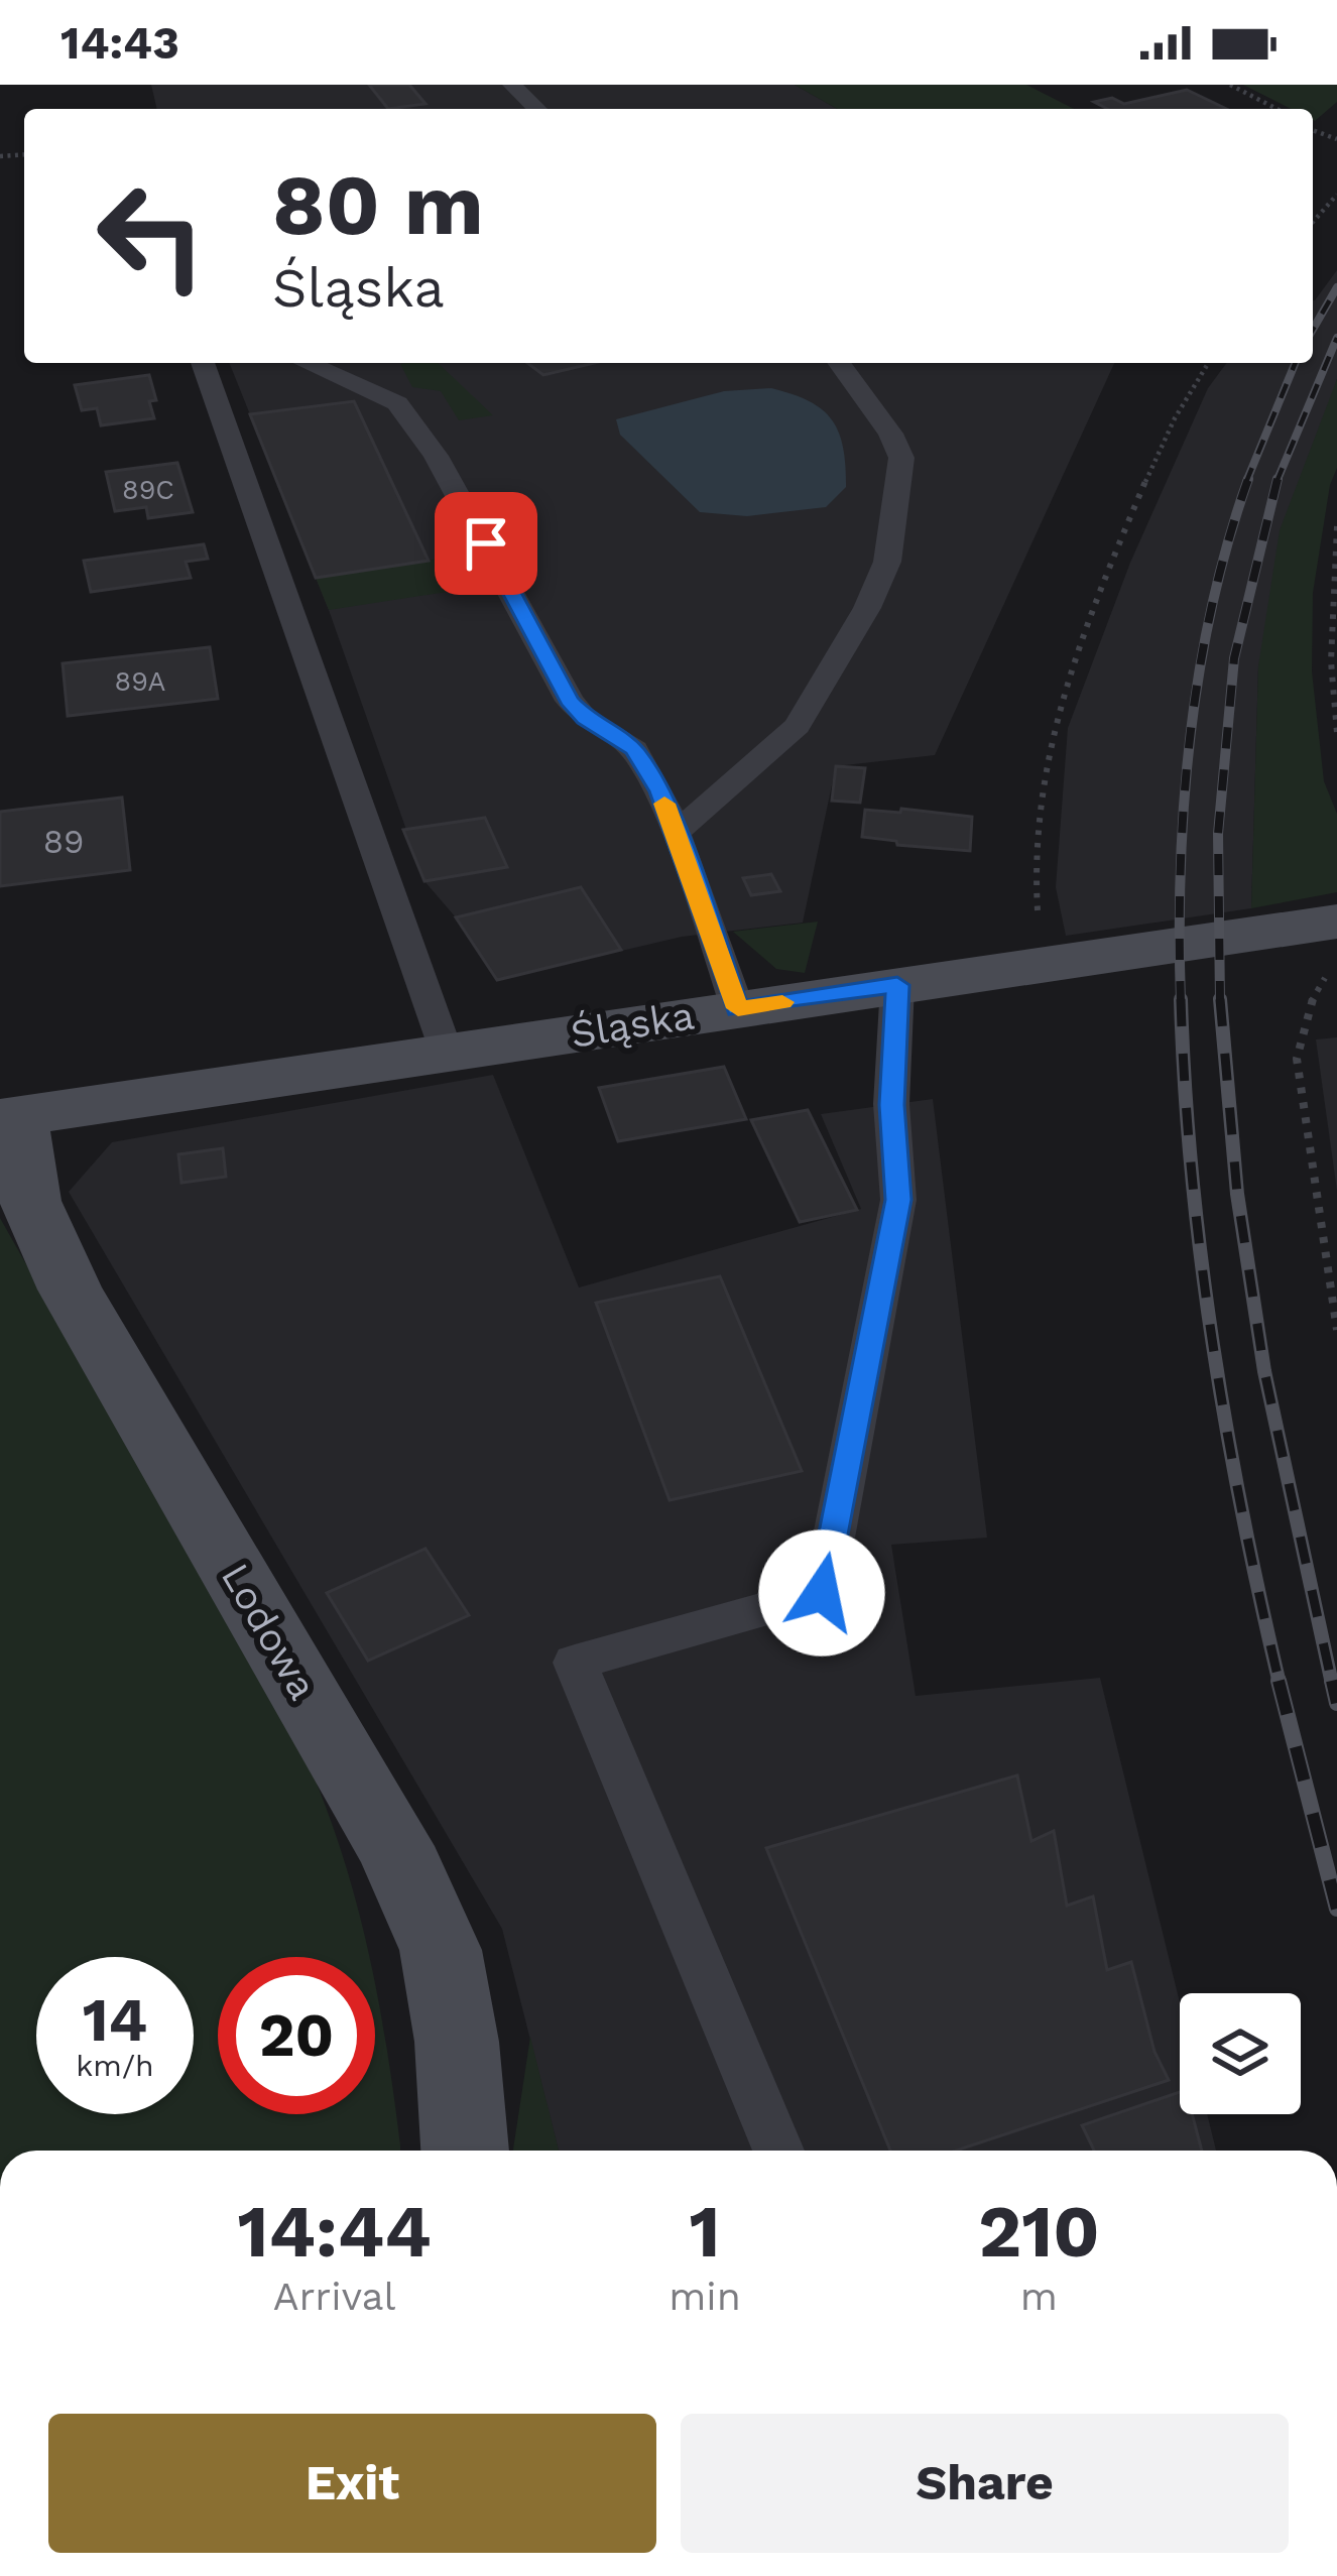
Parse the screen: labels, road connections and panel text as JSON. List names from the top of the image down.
{
  "streets": {
    "street": ["Śląska", "Lodowa"]
  },
  "crossings": [
    ["Śląska", "Lodowa"]
  ],
  "house_numbers": ["89C", "89A", "89"],
  "page": {
    "status": "14:43",
    "turn": ["80 m", "Śląska"],
    "speed": "14 km/h",
    "limit": "20",
    "eta": [
      "14:44",
      "Arrival",
      "1",
      "min",
      "210",
      "m"
    ],
    "buttons": ["Exit", "Share"]
  }
}
